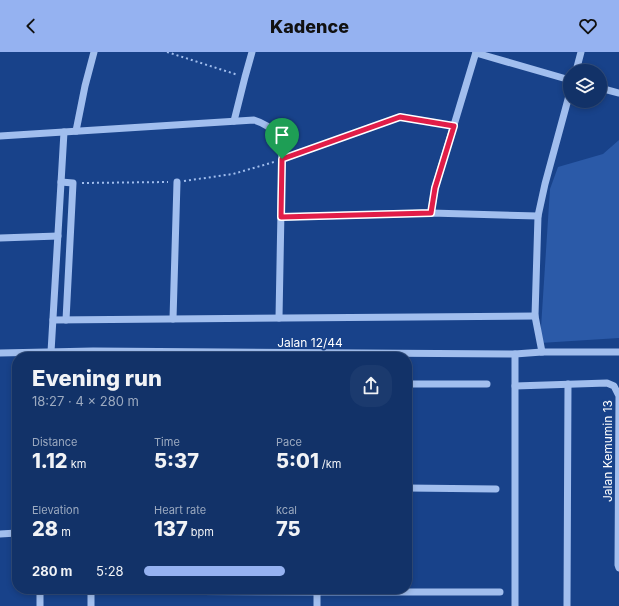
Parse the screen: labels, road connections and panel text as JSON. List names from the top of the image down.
{
  "streets": {
    "street": ["Jalan 12/44", "Jalan Kemumin 13"]
  },
  "page": {
    "header": "Kadence",
    "heading": ["Evening run", "18:27 · 4 × 280 m"],
    "stats": [
      ["Distance", "1.12 km"],
      ["Time", "5:37"],
      ["Pace", "5:01 /km"],
      ["Elevation", "28 m"],
      ["Heart rate", "137 bpm"],
      ["kcal", "75"]
    ],
    "list": [
      {
        "name": "280 m",
        "note": "5:28"
      }
    ]
  }
}
